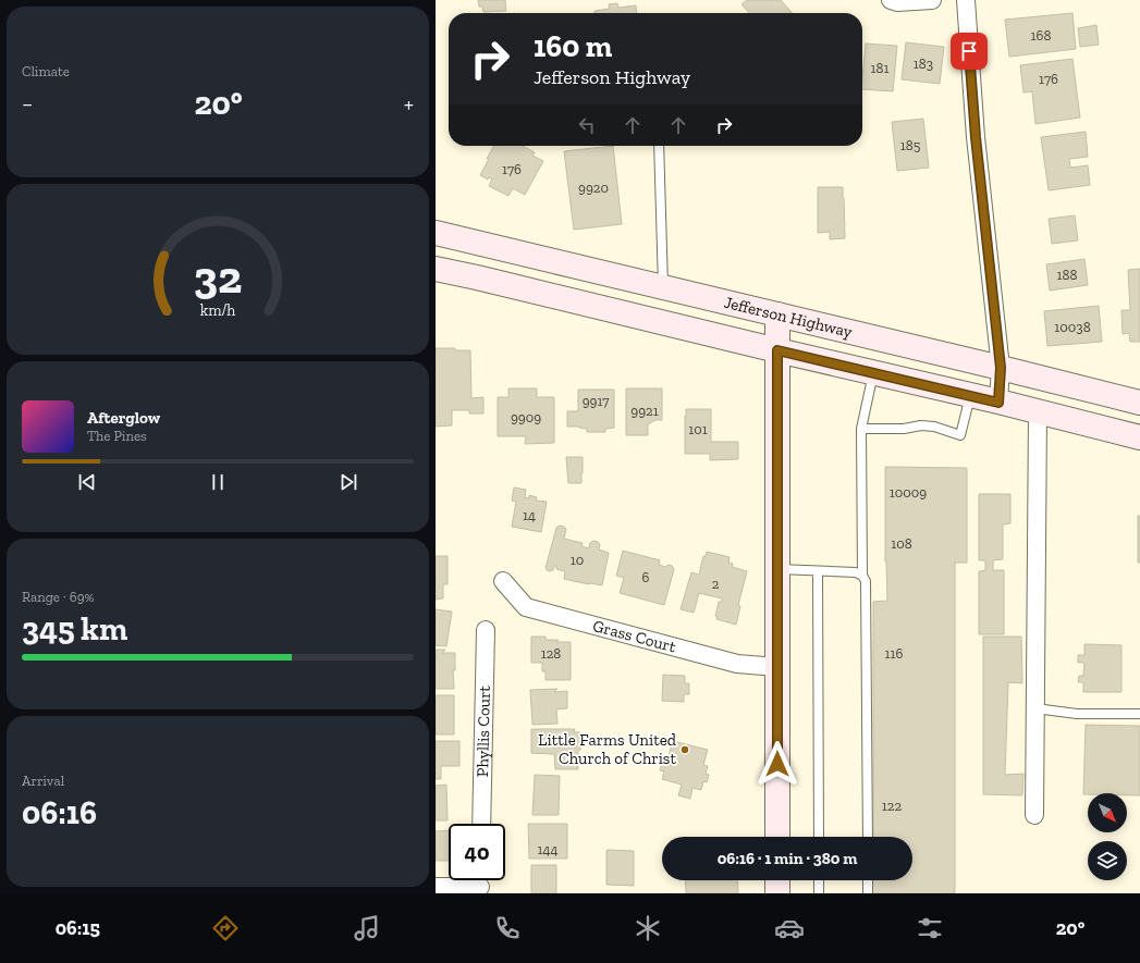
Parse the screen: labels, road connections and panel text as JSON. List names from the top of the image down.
{
  "streets": {
    "main road": ["Jefferson Highway"],
    "street": ["Grass Court", "Phyllis Court"]
  },
  "places": ["Little Farms United Church of Christ"],
  "house_numbers": [
    "168",
    "183",
    "181",
    "176",
    "185",
    "176",
    "9920",
    "188",
    "10038",
    "9917",
    "9921",
    "9909",
    "101",
    "10009",
    "14",
    "108",
    "10",
    "6",
    "2",
    "128",
    "116",
    "122",
    "144"
  ],
  "north": "bottom right",
  "page": {
    "tile": [
      "Climate",
      ["Range · 69%", "345 km"],
      ["Arrival", "06:16"]
    ],
    "turn": ["160 m", "Jefferson Highway"],
    "heat": ["−", "20°", "+"],
    "song": ["Afterglow", "The Pines"],
    "limit": "40",
    "trip": "06:16 · 1 min · 380 m",
    "tabs": ["06:15", "20°"],
    "gauge": ["32", "km/h"]
  }
}
